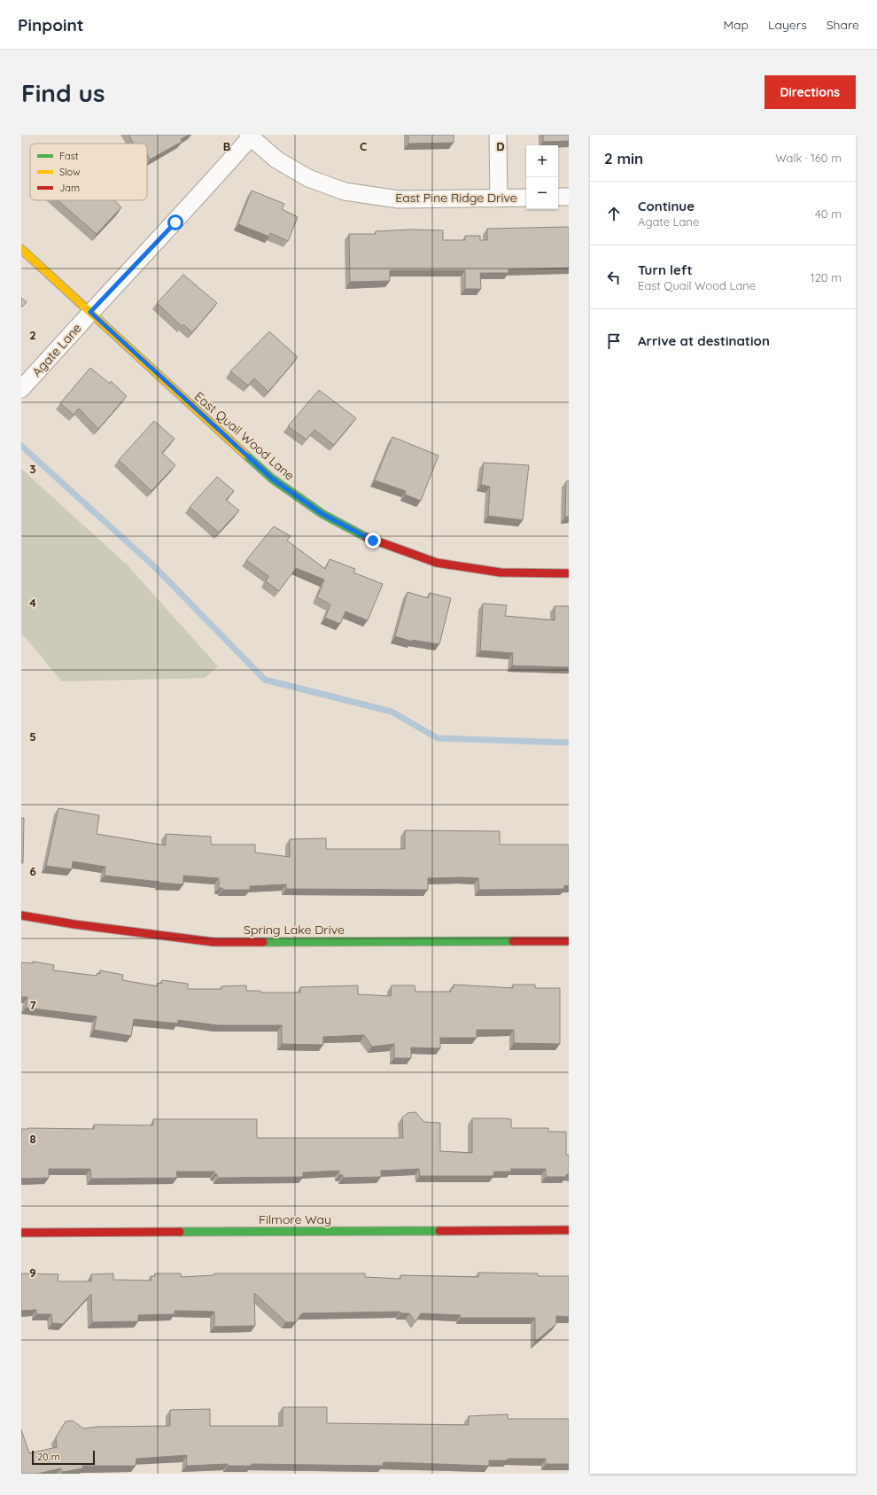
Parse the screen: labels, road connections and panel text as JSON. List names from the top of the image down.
{
  "streets": {
    "street": [
      "East Pine Ridge Drive",
      "Agate Lane",
      "East Quail Wood Lane",
      "Spring Lake Drive",
      "Filmore Way"
    ]
  },
  "crossings": [
    ["East Pine Ridge Drive", "Agate Lane"],
    ["Agate Lane", "East Quail Wood Lane"]
  ],
  "legend": ["Fast", "Slow", "Jam"],
  "scale_bar": "20 m",
  "page": {
    "header": "Pinpoint",
    "nav": ["Map", "Layers", "Share"],
    "buttons": "Directions",
    "title": "Find us",
    "heading": ["2 min", "Walk · 160 m"],
    "map_buttons": ["+", "−"],
    "list": [
      ["Continue", "Agate Lane", "40 m"],
      ["Turn left", "East Quail Wood Lane", "120 m"],
      "Arrive at destination"
    ],
    "scale": "20 m"
  },
  "grid": {
    "columns": ["B", "C", "D"],
    "rows": [
      "2",
      "3",
      "4",
      "5",
      "6",
      "7",
      "8",
      "9"
    ]
  }
}
